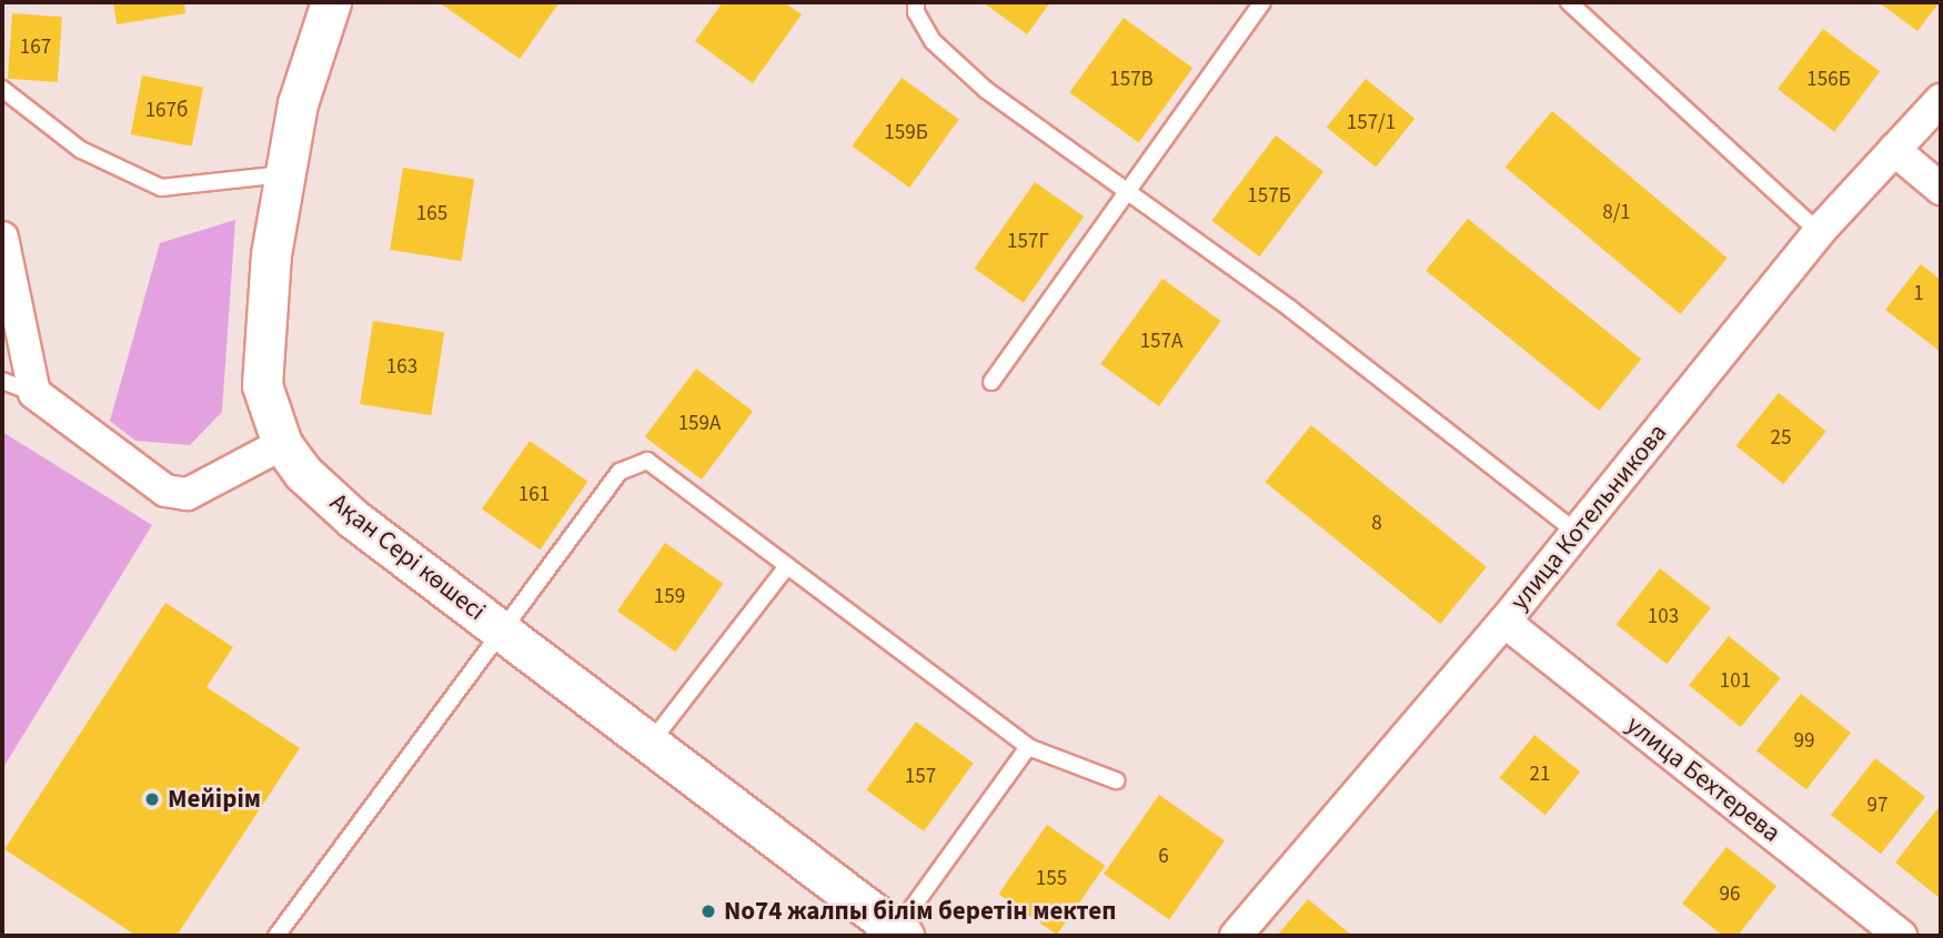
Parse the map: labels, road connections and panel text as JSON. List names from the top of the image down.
{
  "streets": {
    "street": ["улица Котельникова", "Ақан Сері көшесі", "улица Бехтерева"]
  },
  "crossings": [
    ["улица Котельникова", "улица Бехтерева"]
  ],
  "places": ["Мейiрiм", "No74 жалпы білім беретін мектеп"],
  "house_numbers": [
    "167",
    "157В",
    "156Б",
    "167б",
    "157/1",
    "159Б",
    "157Б",
    "8/1",
    "165",
    "157Г",
    "1",
    "157А",
    "163",
    "159А",
    "25",
    "161",
    "8",
    "159",
    "103",
    "101",
    "99",
    "21",
    "157",
    "97",
    "6",
    "155",
    "96"
  ]
}
